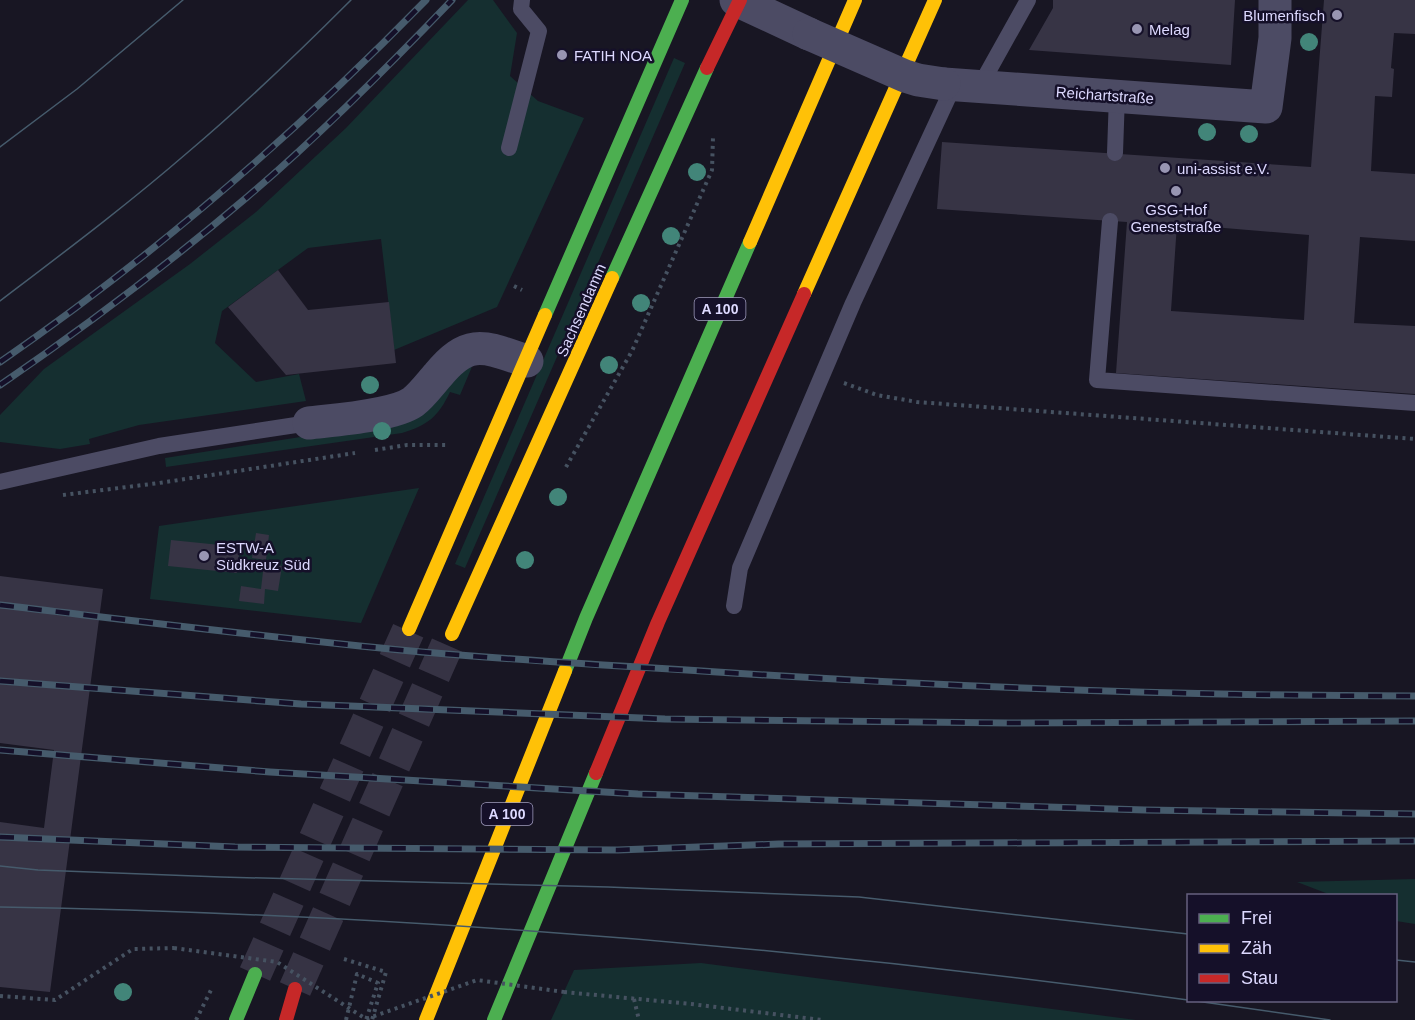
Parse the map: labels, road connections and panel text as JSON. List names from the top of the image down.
{
  "streets": {
    "main road": ["A 100", "Sachsendamm"],
    "street": ["Reichartstraße"]
  },
  "crossings": [
    ["Reichartstraße", "Sachsendamm"]
  ],
  "places": [
    "Blumenfisch",
    "Melag",
    "FATIH NOA",
    "uni-assist e.V.",
    "GSG-Hof Geneststraße",
    "ESTW-A Südkreuz Süd"
  ],
  "legend": ["Frei", "Zäh", "Stau"]
}
